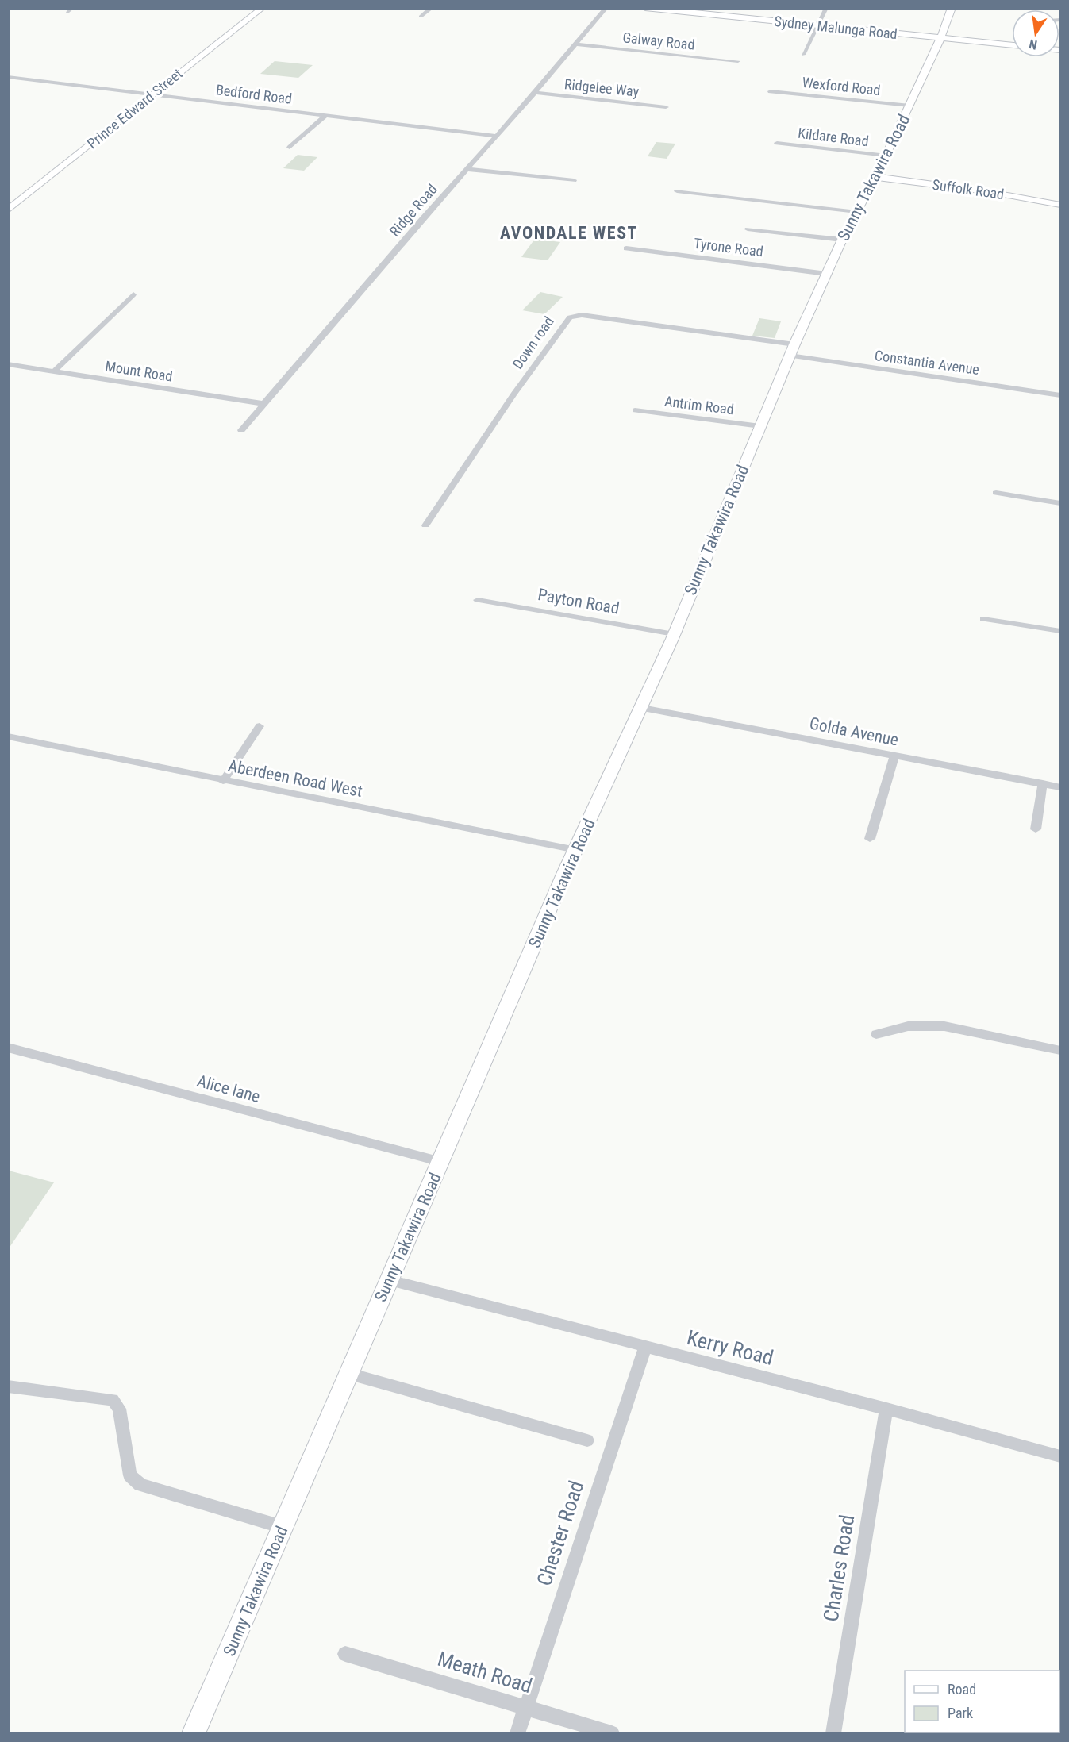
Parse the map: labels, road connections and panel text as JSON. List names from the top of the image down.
{
  "streets": {
    "main road": [
      "Sydney Malunga Road",
      "Prince Edward Street",
      "Sunny Takawira Road",
      "Suffolk Road"
    ],
    "street": [
      "Galway Road",
      "Wexford Road",
      "Ridgelee Way",
      "Bedford Road",
      "Kildare Road",
      "Ridge Road",
      "Tyrone Road",
      "Down road",
      "Constantia Avenue",
      "Mount Road",
      "Antrim Road",
      "Payton Road",
      "Golda Avenue",
      "Aberdeen Road West",
      "Alice lane",
      "Kerry Road",
      "Chester Road",
      "Charles Road",
      "Meath Road"
    ]
  },
  "crossings": [
    ["Sydney Malunga Road", "Sunny Takawira Road"],
    ["Galway Road", "Ridge Road"],
    ["Wexford Road", "Sunny Takawira Road"],
    ["Ridgelee Way", "Ridge Road"],
    ["Bedford Road", "Prince Edward Street"],
    ["Bedford Road", "Ridge Road"],
    ["Kildare Road", "Sunny Takawira Road"],
    ["Sunny Takawira Road", "Suffolk Road"],
    ["Sunny Takawira Road", "Tyrone Road"],
    ["Sunny Takawira Road", "Down road"],
    ["Sunny Takawira Road", "Constantia Avenue"],
    ["Sunny Takawira Road", "Antrim Road"],
    ["Sunny Takawira Road", "Payton Road"],
    ["Sunny Takawira Road", "Golda Avenue"],
    ["Sunny Takawira Road", "Aberdeen Road West"],
    ["Sunny Takawira Road", "Alice lane"],
    ["Sunny Takawira Road", "Kerry Road"],
    ["Ridge Road", "Mount Road"],
    ["Down road", "Constantia Avenue"],
    ["Kerry Road", "Chester Road"],
    ["Kerry Road", "Charles Road"],
    ["Chester Road", "Meath Road"]
  ],
  "districts": ["AVONDALE WEST"],
  "legend": ["Road", "Park"],
  "north": "bottom"
}
